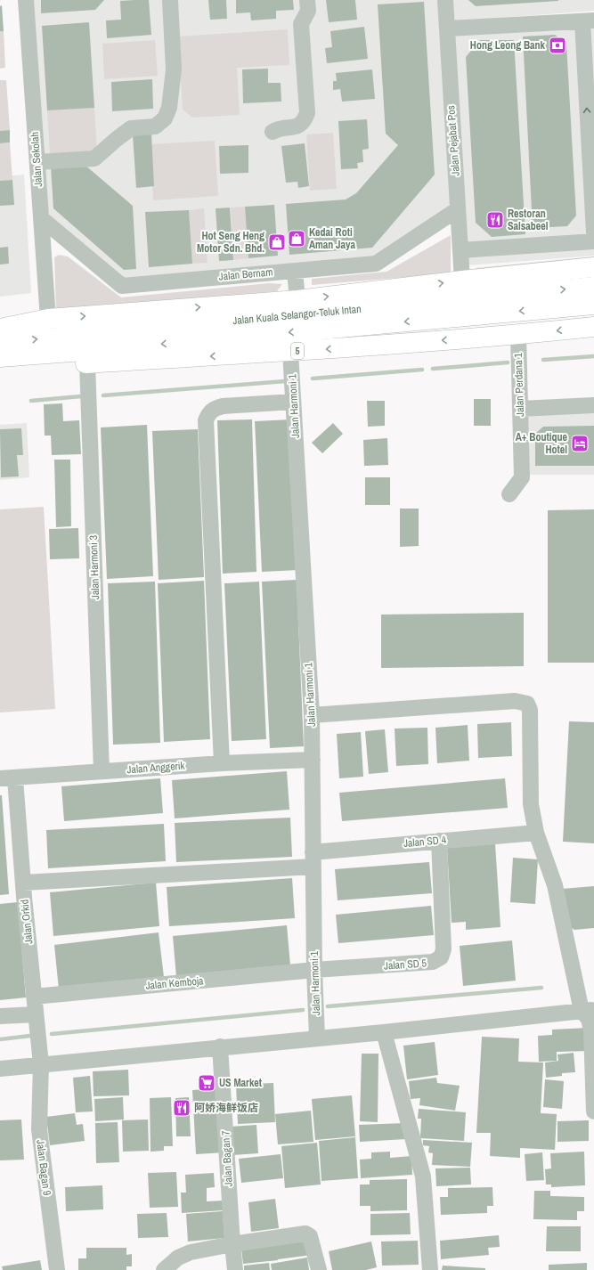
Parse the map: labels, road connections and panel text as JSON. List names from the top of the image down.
{
  "streets": {
    "highway": ["Jalan Kuala Selangor-Teluk Intan", "5"],
    "street": [
      "Jalan Pejabat Pos",
      "Jalan Sekolah",
      "Jalan Bernam",
      "Jalan Perdana 1",
      "Jalan Harmoni 1",
      "Jalan Harmoni 3",
      "Jalan Anggerik",
      "Jalan SD 4",
      "Jalan Orkid",
      "Jalan SD 5",
      "Jalan Kemboja",
      "Jalan Bagan 7",
      "Jalan Bagan 9"
    ]
  },
  "crossings": [
    ["Jalan Pejabat Pos", "Jalan Bernam"],
    ["Jalan Sekolah", "Jalan Bernam"],
    ["Jalan Kuala Selangor-Teluk Intan", "Jalan Perdana 1"],
    ["Jalan Kuala Selangor-Teluk Intan", "Jalan Harmoni 1"],
    ["Jalan Kuala Selangor-Teluk Intan", "Jalan Harmoni 3"],
    ["Jalan Harmoni 1", "Jalan Anggerik"],
    ["Jalan Harmoni 1", "Jalan SD 4"],
    ["Jalan Harmoni 1", "Jalan SD 5"],
    ["Jalan Harmoni 1", "Jalan Kemboja"],
    ["Jalan Harmoni 3", "Jalan Anggerik"],
    ["Jalan Anggerik", "Jalan Orkid"],
    ["Jalan SD 4", "Jalan Orkid"],
    ["Jalan SD 4", "Jalan SD 5"],
    ["Jalan Orkid", "Jalan Kemboja"],
    ["Jalan Orkid", "Jalan Bagan 9"],
    ["Jalan SD 5", "Jalan Kemboja"]
  ],
  "places": {
    "bank": ["Hong Leong Bank"],
    "restaurant": ["Restoran Salsabeel", "阿娇海鲜饭店"],
    "shop": ["Kedai Roti Aman Jaya", "Hot Seng Heng Motor Sdn. Bhd."],
    "hotel": ["A+ Boutique Hotel"],
    "supermarket": ["US Market"]
  }
}
